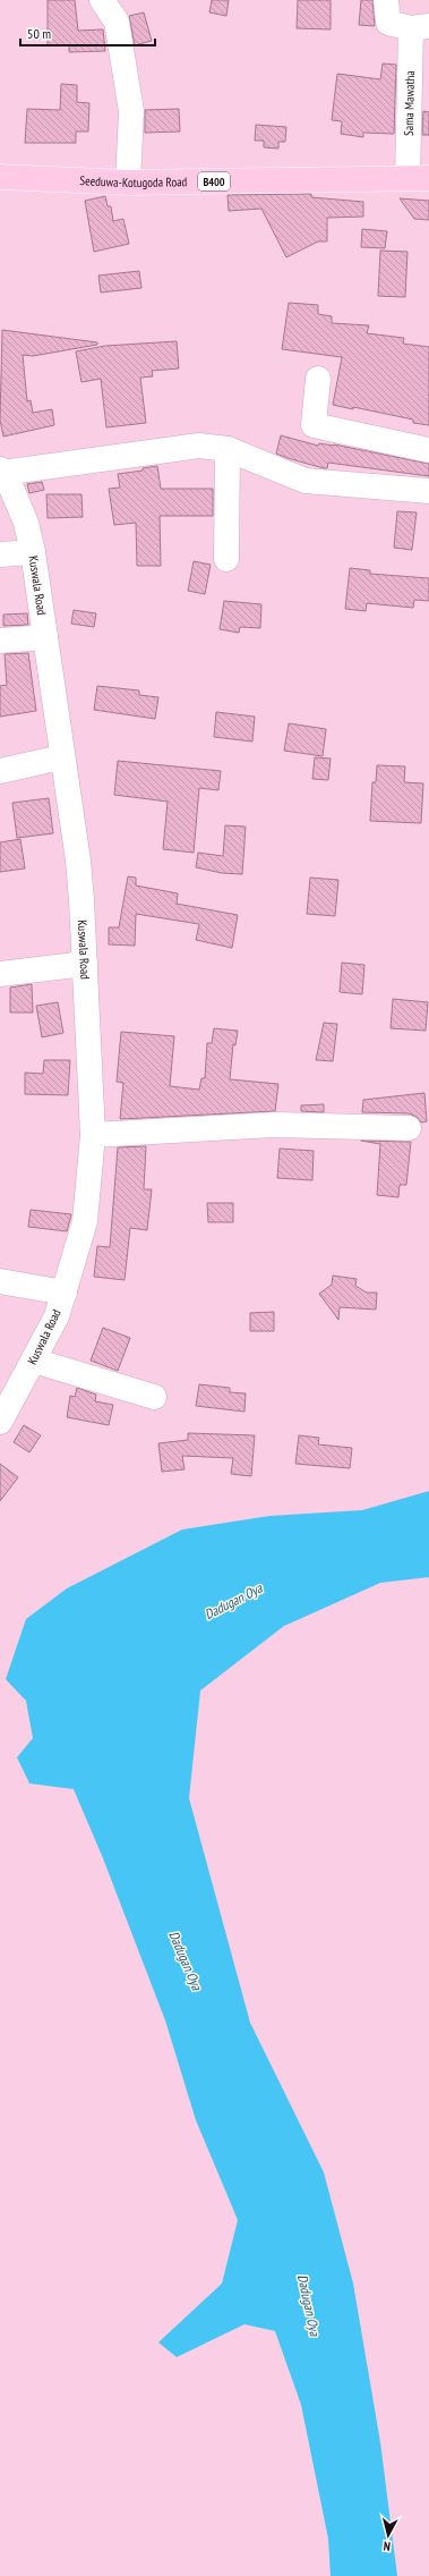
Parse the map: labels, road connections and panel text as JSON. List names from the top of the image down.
{
  "streets": {
    "main road": ["Seeduwa-Kotugoda Road", "B400"],
    "street": ["Sama Mawatha", "Kuswala Road"]
  },
  "crossings": [
    ["Sama Mawatha", "Seeduwa-Kotugoda Road"]
  ],
  "water": ["Dadugan Oya"],
  "scale_bar": "50 m",
  "north": "bottom"
}
